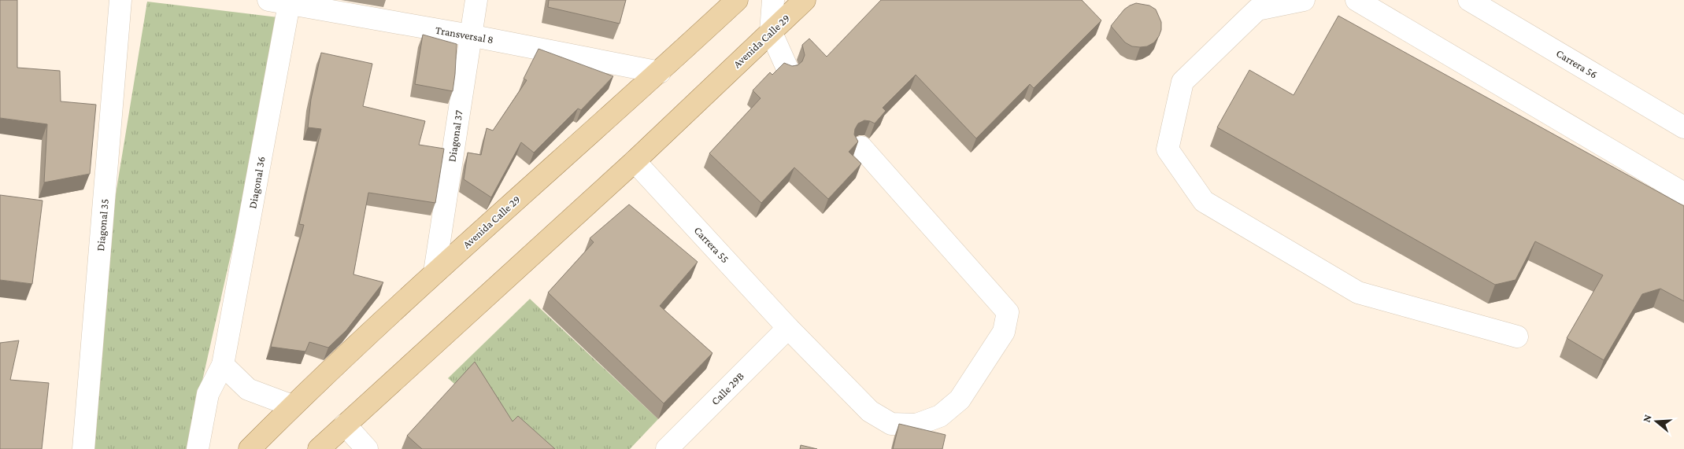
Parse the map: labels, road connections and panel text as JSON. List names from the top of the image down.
{
  "streets": {
    "main road": ["Avenida Calle 29"],
    "street": [
      "Transversal 8",
      "Carrera 56",
      "Diagonal 37",
      "Diagonal 36",
      "Diagonal 35",
      "Carrera 55",
      "Calle 29B"
    ]
  },
  "crossings": [
    ["Transversal 8", "Avenida Calle 29"],
    ["Transversal 8", "Diagonal 37"],
    ["Transversal 8", "Diagonal 36"],
    ["Avenida Calle 29", "Diagonal 37"],
    ["Avenida Calle 29", "Carrera 55"],
    ["Carrera 55", "Calle 29B"]
  ],
  "north": "left"
}
